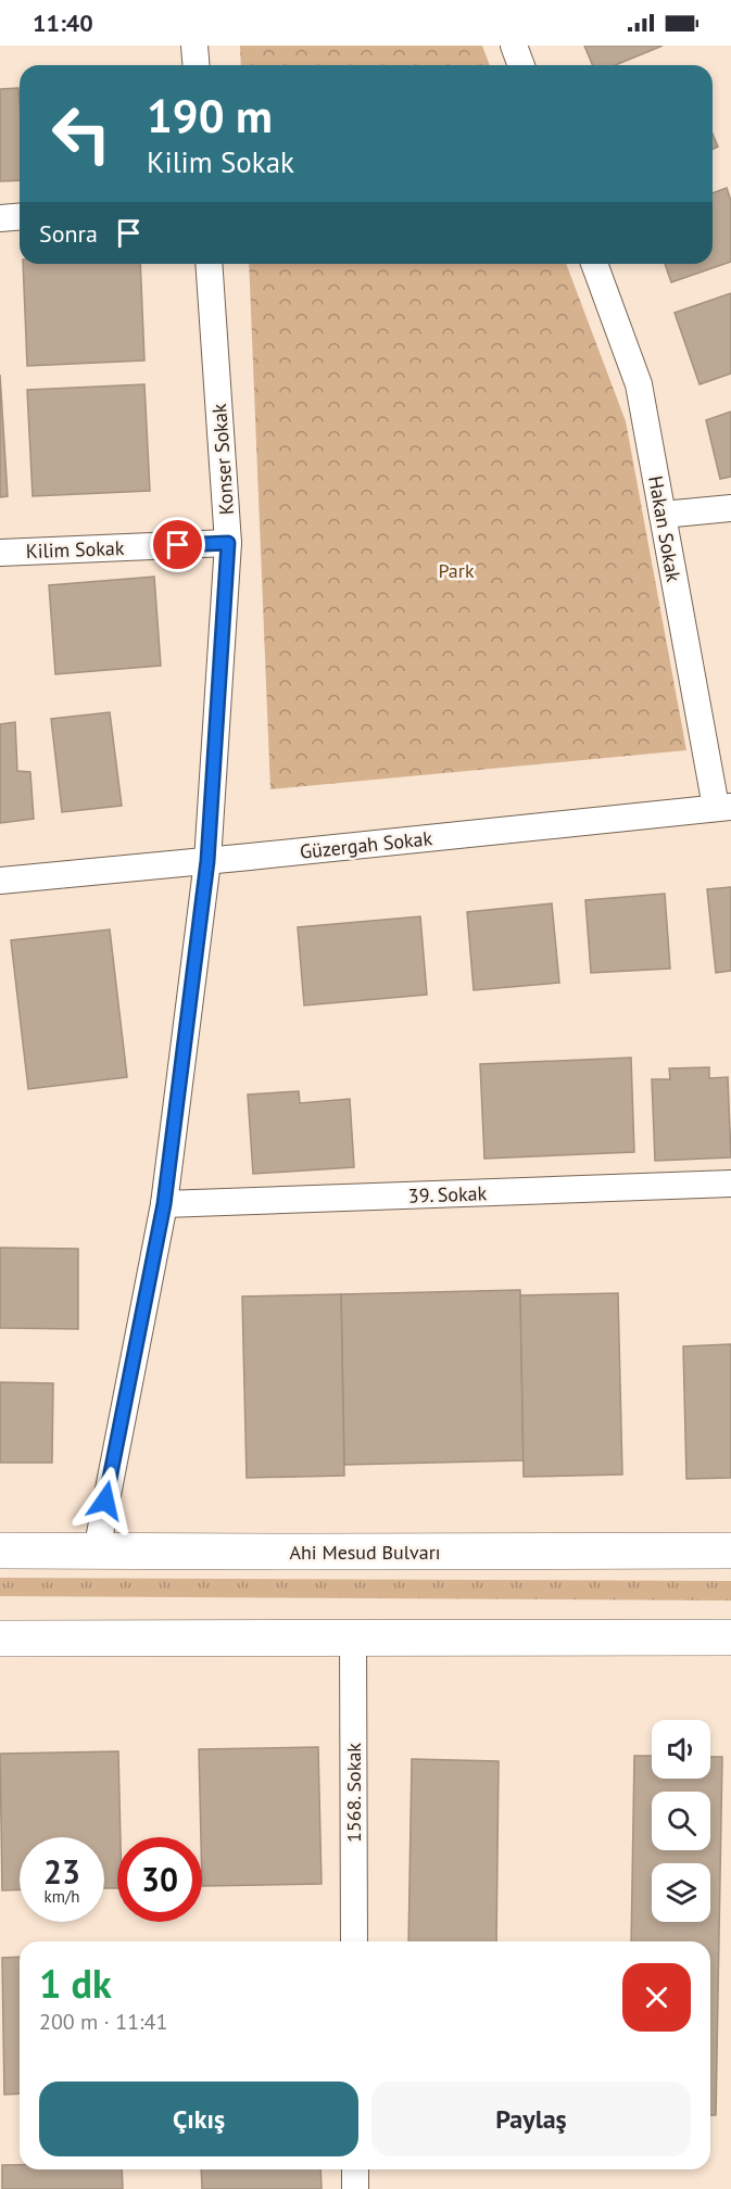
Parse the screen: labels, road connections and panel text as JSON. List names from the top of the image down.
{
  "streets": {
    "main road": ["Ahi Mesud Bulvarı"],
    "street": [
      "Konser Sokak",
      "Hakan Sokak",
      "Kilim Sokak",
      "Güzergah Sokak",
      "39. Sokak",
      "1568. Sokak"
    ]
  },
  "crossings": [
    ["Konser Sokak", "Kilim Sokak"],
    ["Konser Sokak", "Güzergah Sokak"],
    ["Konser Sokak", "39. Sokak"],
    ["Konser Sokak", "Ahi Mesud Bulvarı"],
    ["Hakan Sokak", "Güzergah Sokak"]
  ],
  "parks": ["Park"],
  "page": {
    "status": "11:40",
    "turn": ["190 m", "Kilim Sokak"],
    "then": "Sonra",
    "speed": "23 km/h",
    "limit": "30",
    "heading": ["1 dk", "200 m · 11:41"],
    "buttons": ["Çıkış", "Paylaş"]
  }
}
